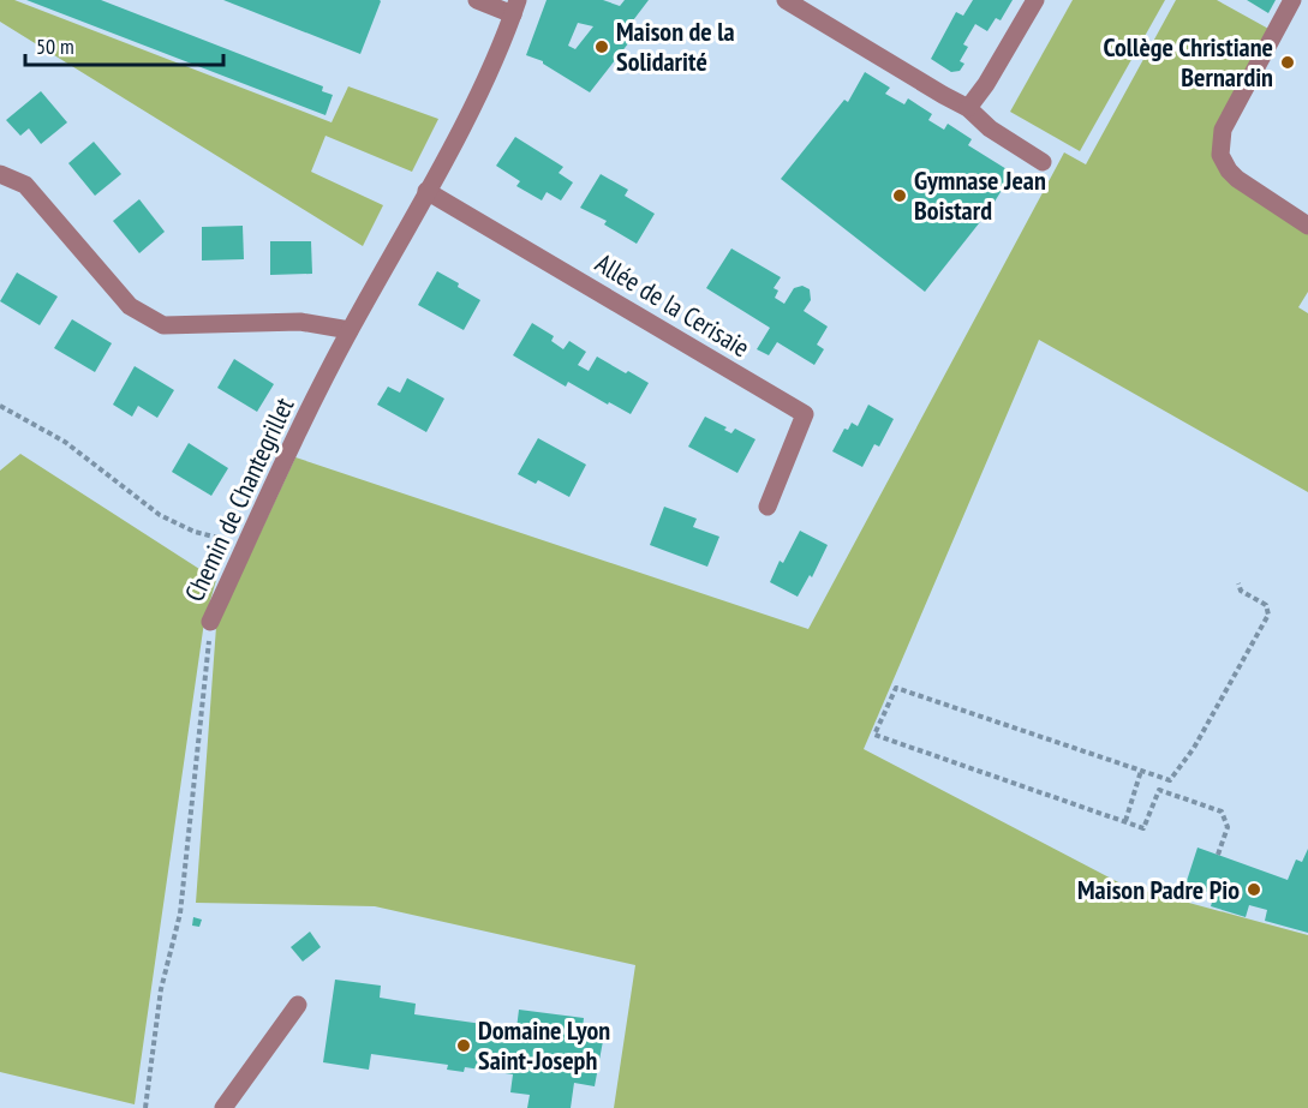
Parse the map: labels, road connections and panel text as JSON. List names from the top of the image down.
{
  "streets": {
    "street": ["Allée de la Cerisaie", "Chemin de Chantegrillet"]
  },
  "crossings": [
    ["Allée de la Cerisaie", "Chemin de Chantegrillet"]
  ],
  "places": [
    "Maison de la Solidarité",
    "Collège Christiane Bernardin",
    "Gymnase Jean Boistard",
    "Maison Padre Pio",
    "Domaine Lyon Saint-Joseph"
  ],
  "scale_bar": "50 m"
}
